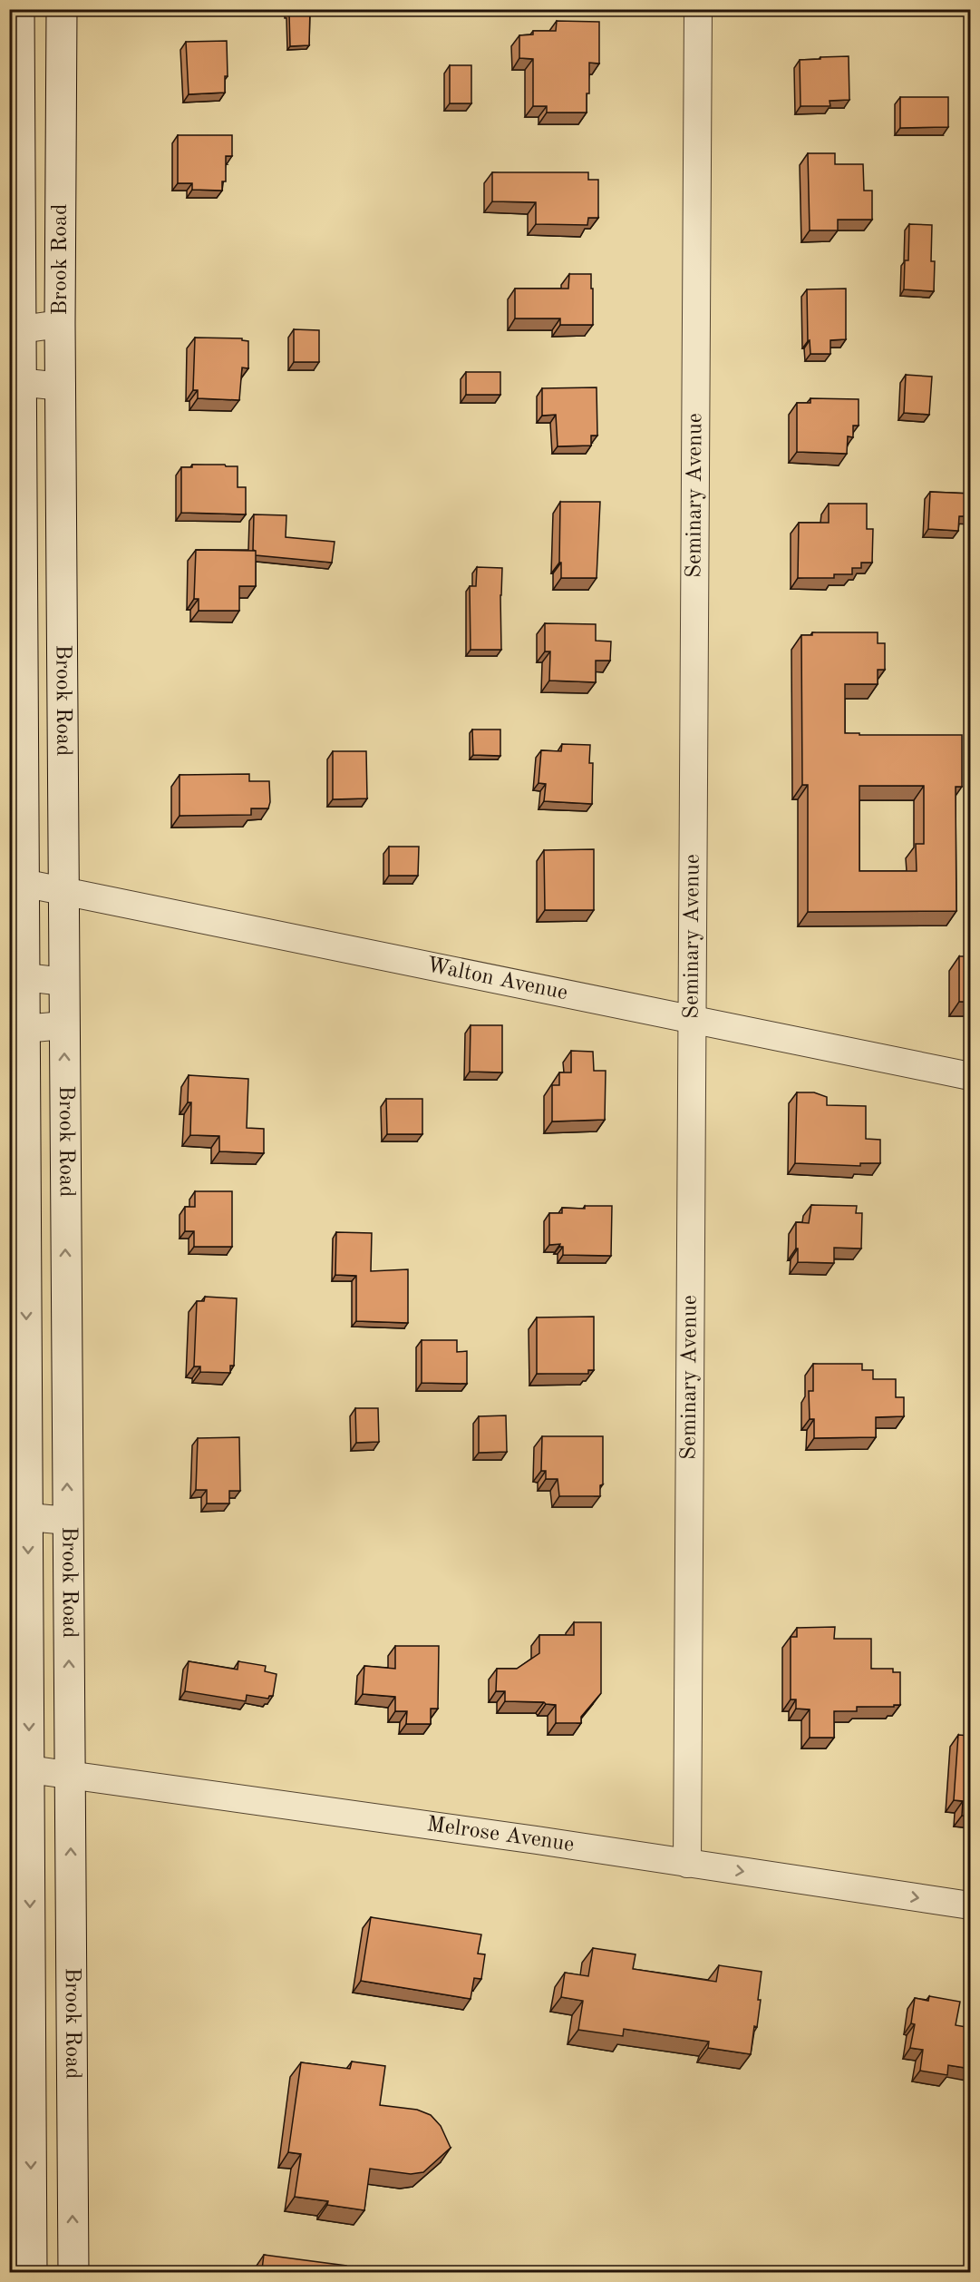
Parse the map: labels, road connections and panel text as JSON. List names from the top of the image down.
{
  "streets": {
    "main road": ["Brook Road"],
    "street": ["Seminary Avenue", "Walton Avenue", "Melrose Avenue"]
  },
  "crossings": [
    ["Brook Road", "Walton Avenue"],
    ["Brook Road", "Melrose Avenue"],
    ["Seminary Avenue", "Walton Avenue"],
    ["Seminary Avenue", "Melrose Avenue"]
  ]
}
